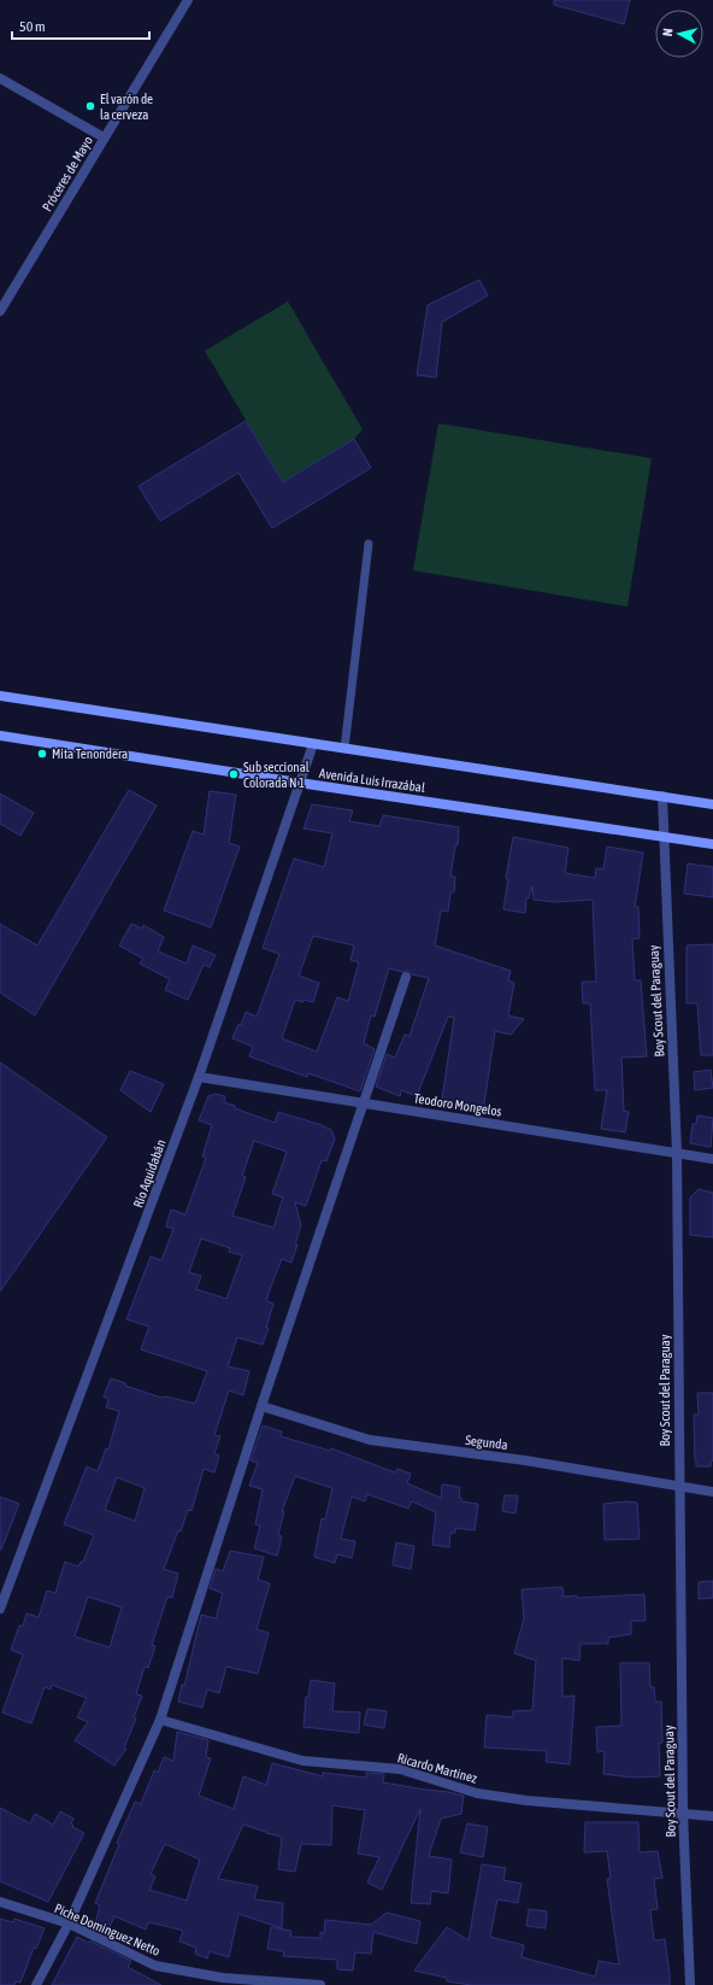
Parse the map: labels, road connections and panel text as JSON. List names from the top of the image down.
{
  "streets": {
    "main road": ["Avenida Luis Irrazábal"],
    "street": [
      "Próceres de Mayo",
      "Boy Scout del Paraguay",
      "Teodoro Mongelos",
      "Río Aquidabán",
      "Segunda",
      "Ricardo Martinez",
      "Piche Dominguez Netto"
    ]
  },
  "crossings": [
    ["Avenida Luis Irrazábal", "Boy Scout del Paraguay"],
    ["Avenida Luis Irrazábal", "Río Aquidabán"],
    ["Boy Scout del Paraguay", "Teodoro Mongelos"],
    ["Boy Scout del Paraguay", "Segunda"],
    ["Boy Scout del Paraguay", "Ricardo Martinez"],
    ["Teodoro Mongelos", "Río Aquidabán"]
  ],
  "places": ["El varón de la cerveza", "Mita Tenondera", "Sub seccional Colorada N 1"],
  "scale_bar": "50 m",
  "north": "left"
}
